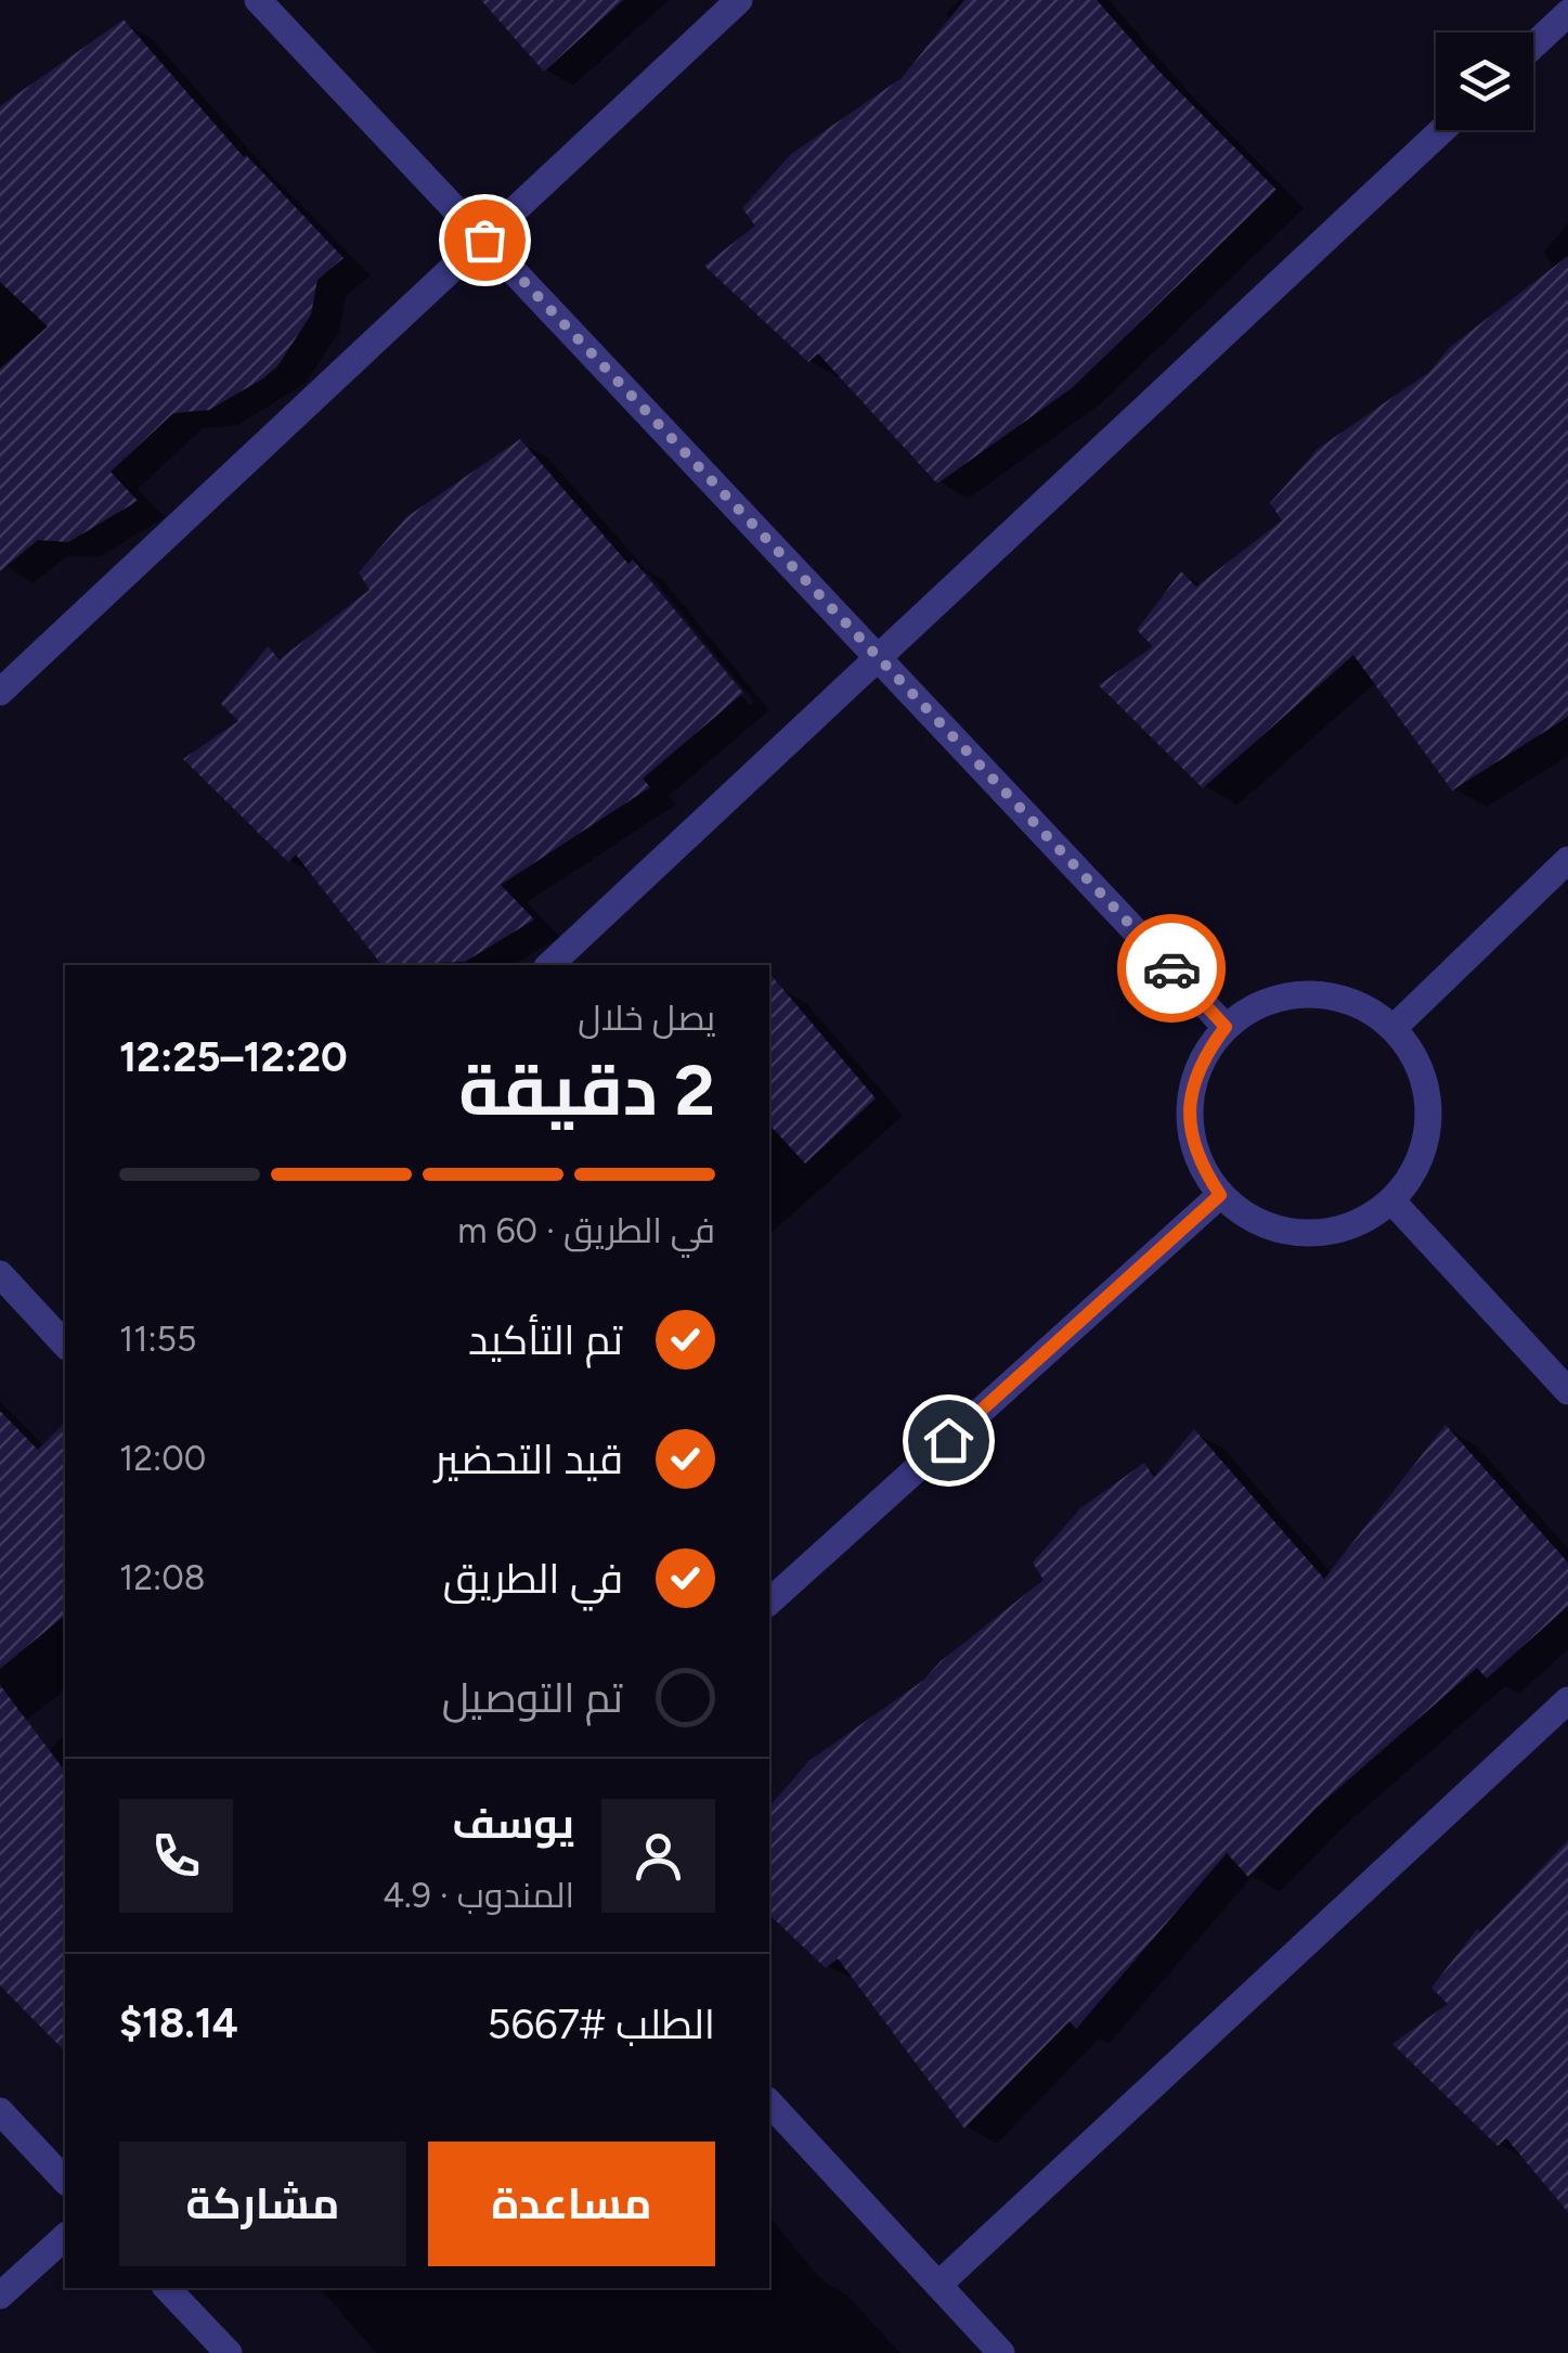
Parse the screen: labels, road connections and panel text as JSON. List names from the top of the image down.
{
  "page": {
    "heading": ["2 دقيقة", "يصل خلال", "12:20–12:25"],
    "panel": [
      "يوسف",
      "المندوب · 4.9",
      "الطلب #5667",
      "$18.14"
    ],
    "bar": "في الطريق · 60 m",
    "list": [
      ["تم التأكيد", "11:55"],
      ["قيد التحضير", "12:00"],
      ["في الطريق", "12:08"],
      "تم التوصيل"
    ],
    "buttons": ["مساعدة", "مشاركة"]
  }
}
